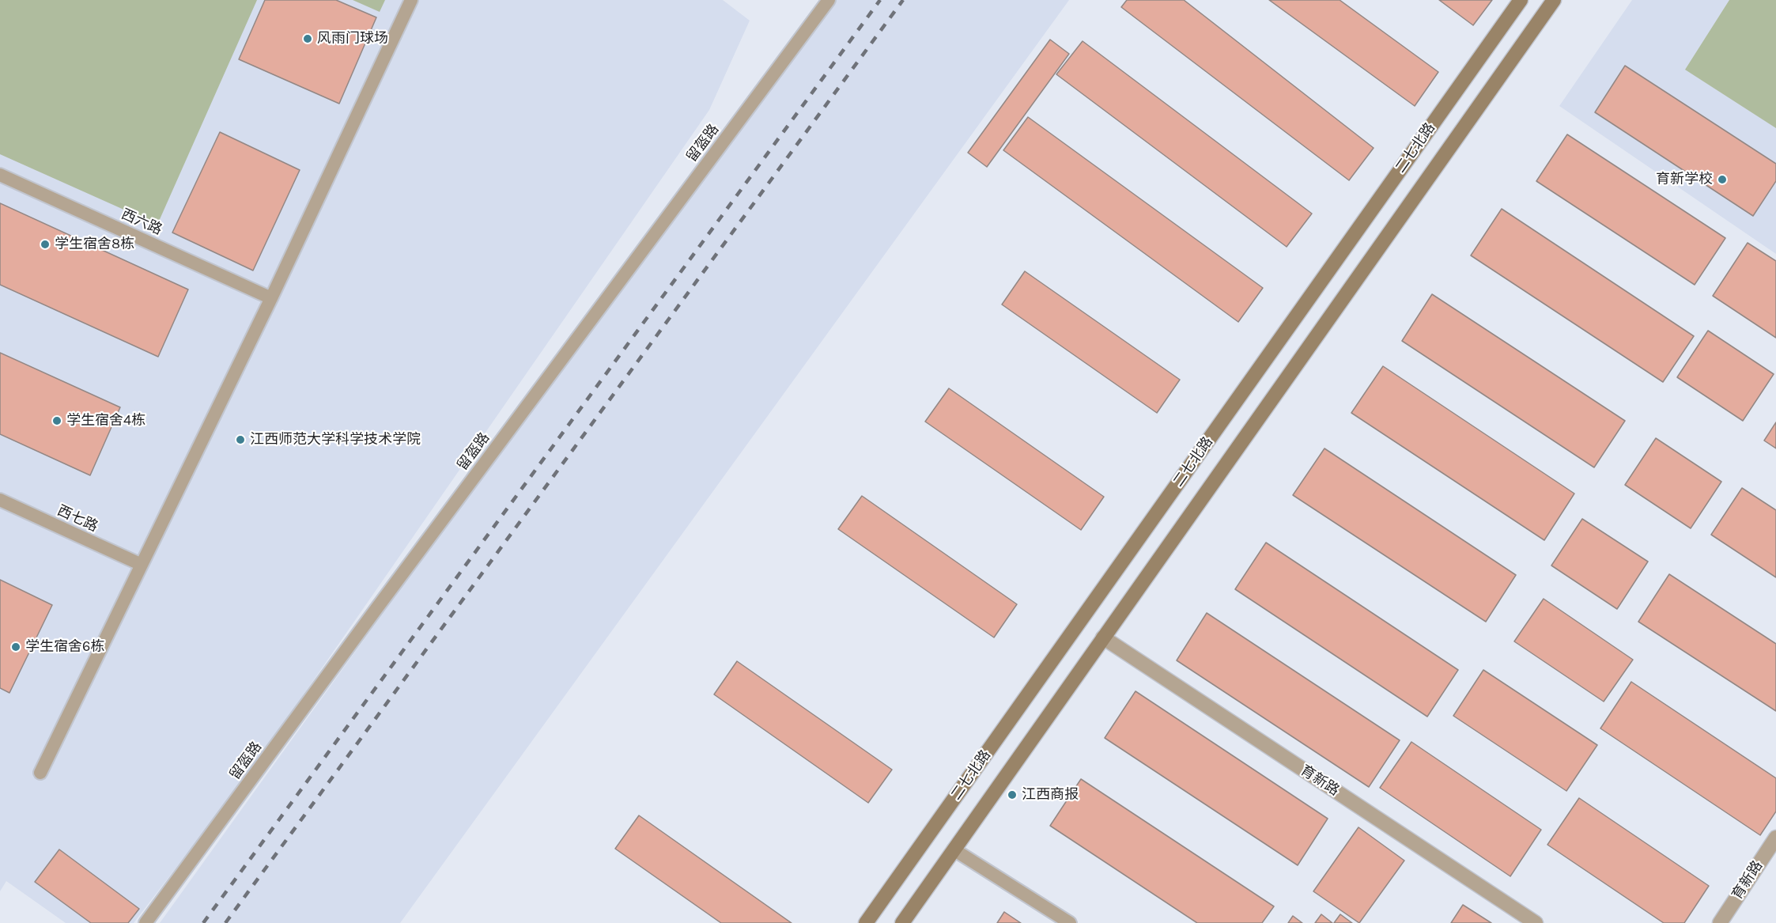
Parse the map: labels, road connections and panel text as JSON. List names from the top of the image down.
{
  "streets": {
    "main road": ["二七北路"],
    "street": ["育新路"],
    "lane": ["留盔路", "西六路", "西七路"]
  },
  "crossings": [
    ["二七北路", "育新路"]
  ],
  "places": [
    "风雨门球场",
    "育新学校",
    "学生宿舍8栋",
    "学生宿舍4栋",
    "江西师范大学科学技术学院",
    "学生宿舍6栋",
    "江西商报"
  ]
}
